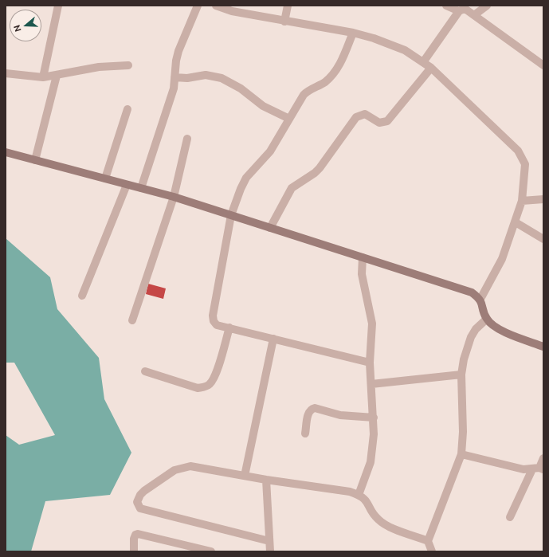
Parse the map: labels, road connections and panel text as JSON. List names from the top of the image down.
{
  "north": "left"
}
